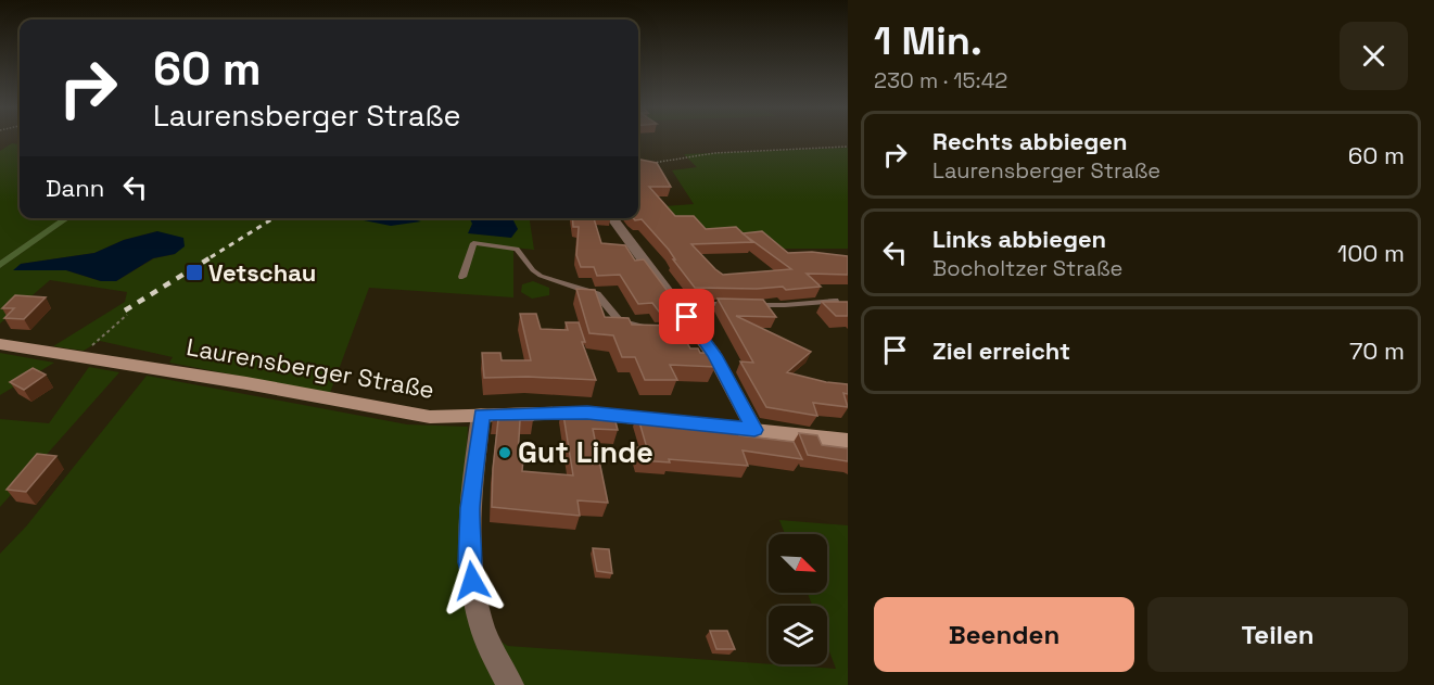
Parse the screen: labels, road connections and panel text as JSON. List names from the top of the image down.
{
  "streets": {
    "street": ["Laurensberger Straße"]
  },
  "places": {
    "transit": ["Vetschau"],
    "other": ["Gut Linde"]
  },
  "north": "bottom right",
  "page": {
    "heading": ["1 Min.", "230 m · 15:42"],
    "turn": ["60 m", "Laurensberger Straße"],
    "list": [
      {
        "name": "Rechts abbiegen",
        "note": "Laurensberger Straße",
        "value": "60 m"
      },
      {
        "name": "Links abbiegen",
        "note": "Bocholtzer Straße",
        "value": "100 m"
      },
      {
        "name": "Ziel erreicht",
        "value": "70 m"
      }
    ],
    "then": "Dann",
    "buttons": ["Beenden", "Teilen"]
  }
}
